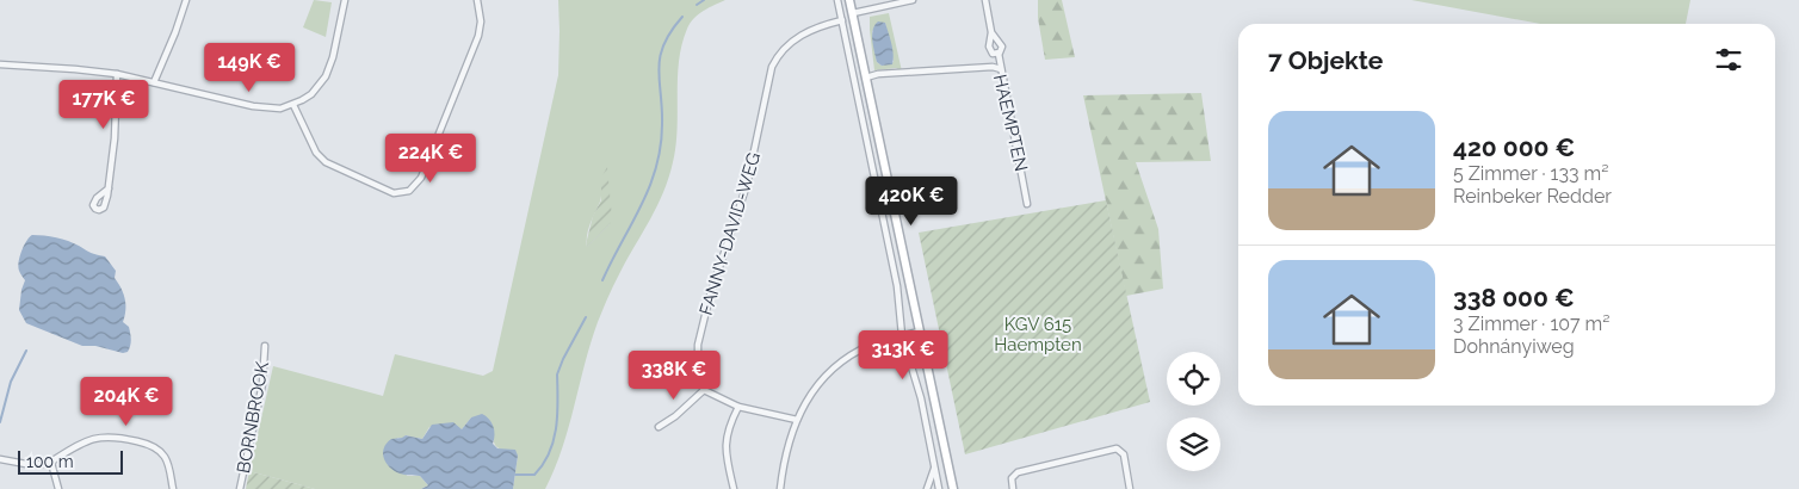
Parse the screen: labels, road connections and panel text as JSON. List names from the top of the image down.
{
  "streets": {
    "street": ["HAEMPTEN", "FANNY-DAVID-WEG", "BORNBROOK"]
  },
  "parks": ["KGV 615 Haempten"],
  "scale_bar": "100 m",
  "page": {
    "heading": "7 Objekte",
    "price": [
      "149K €",
      "177K €",
      "224K €",
      "420K €",
      "313K €",
      "338K €",
      "204K €"
    ],
    "list": [
      {
        "name": "420 000 €",
        "note": "5 Zimmer · 133 m² · Reinbeker Redder"
      },
      {
        "name": "338 000 €",
        "note": "3 Zimmer · 107 m² · Dohnányiweg"
      }
    ],
    "scale": "100 m"
  }
}
